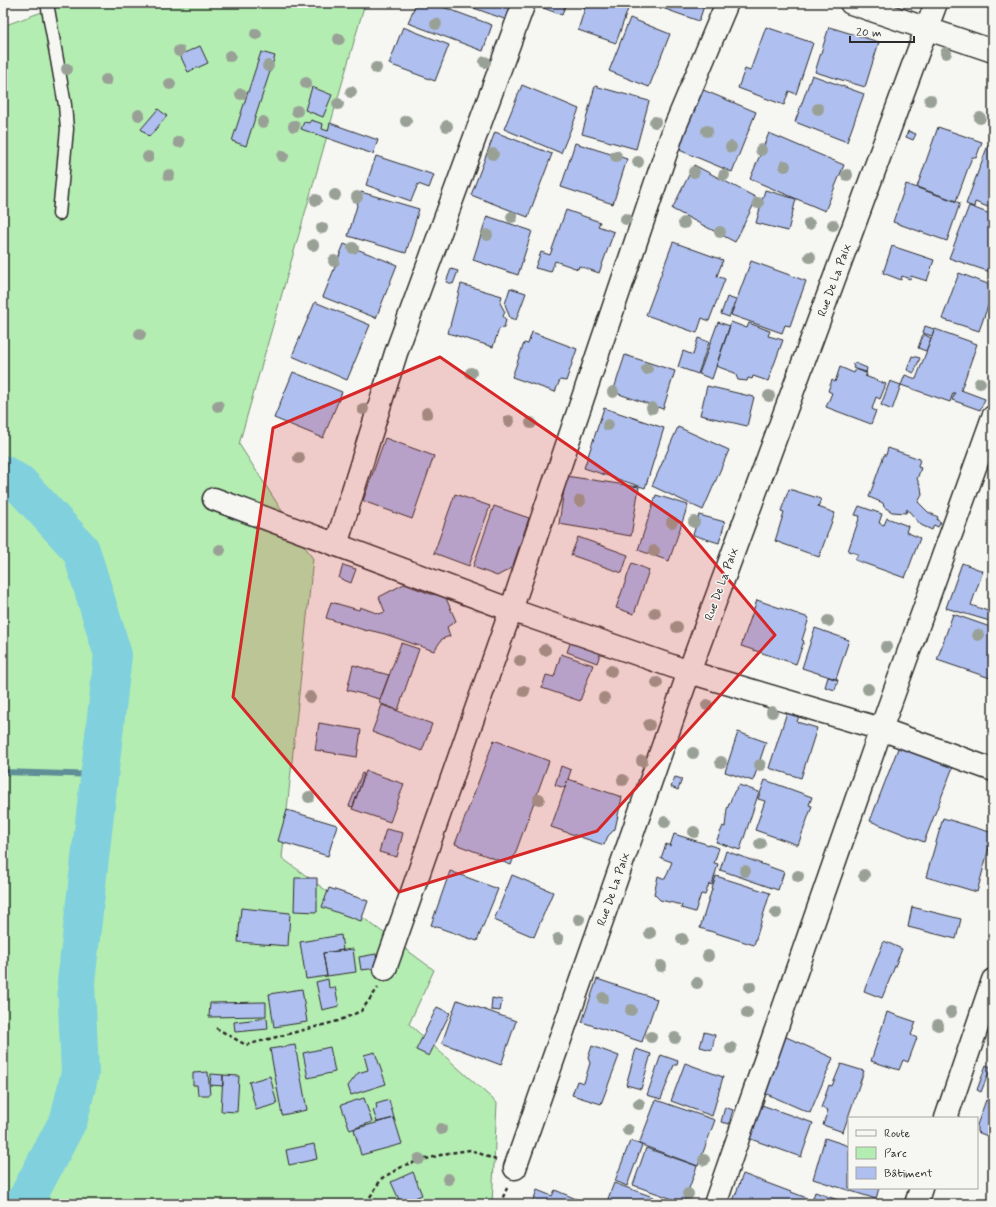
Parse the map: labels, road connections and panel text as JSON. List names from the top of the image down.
{
  "streets": {
    "street": ["Rue De La Paix"]
  },
  "legend": ["Route", "Parc", "Bâtiment"],
  "scale_bar": "20 m"
}
